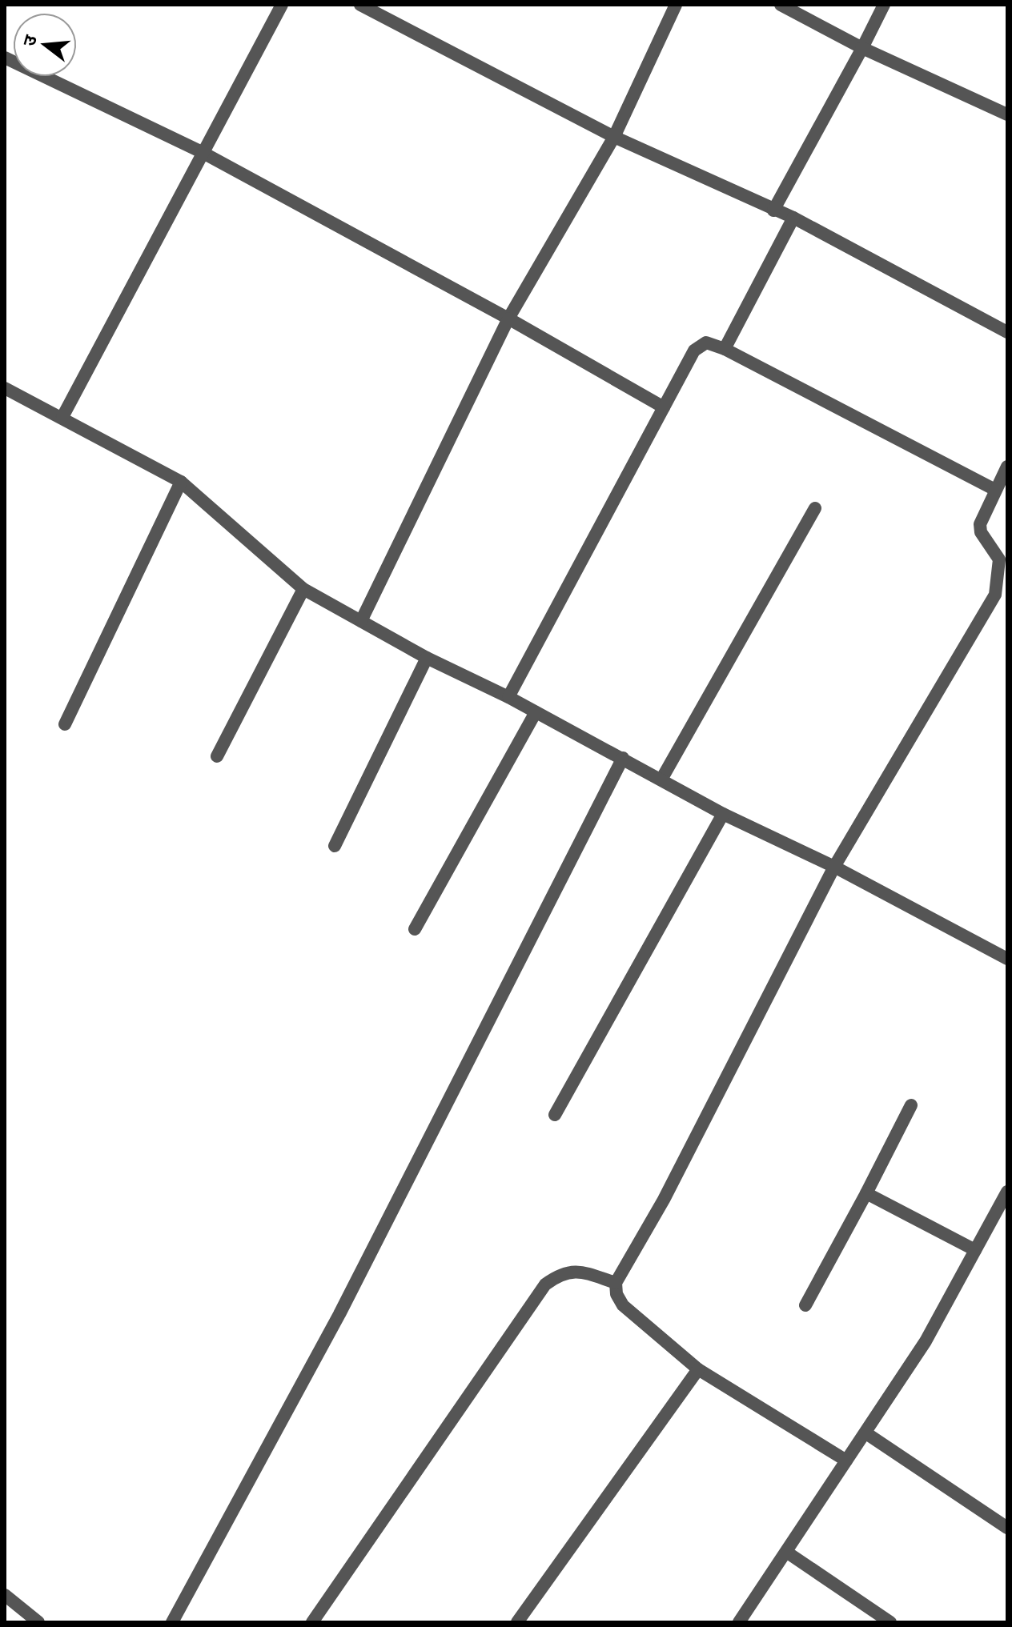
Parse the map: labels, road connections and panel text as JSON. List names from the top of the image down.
{
  "north": "left"
}
